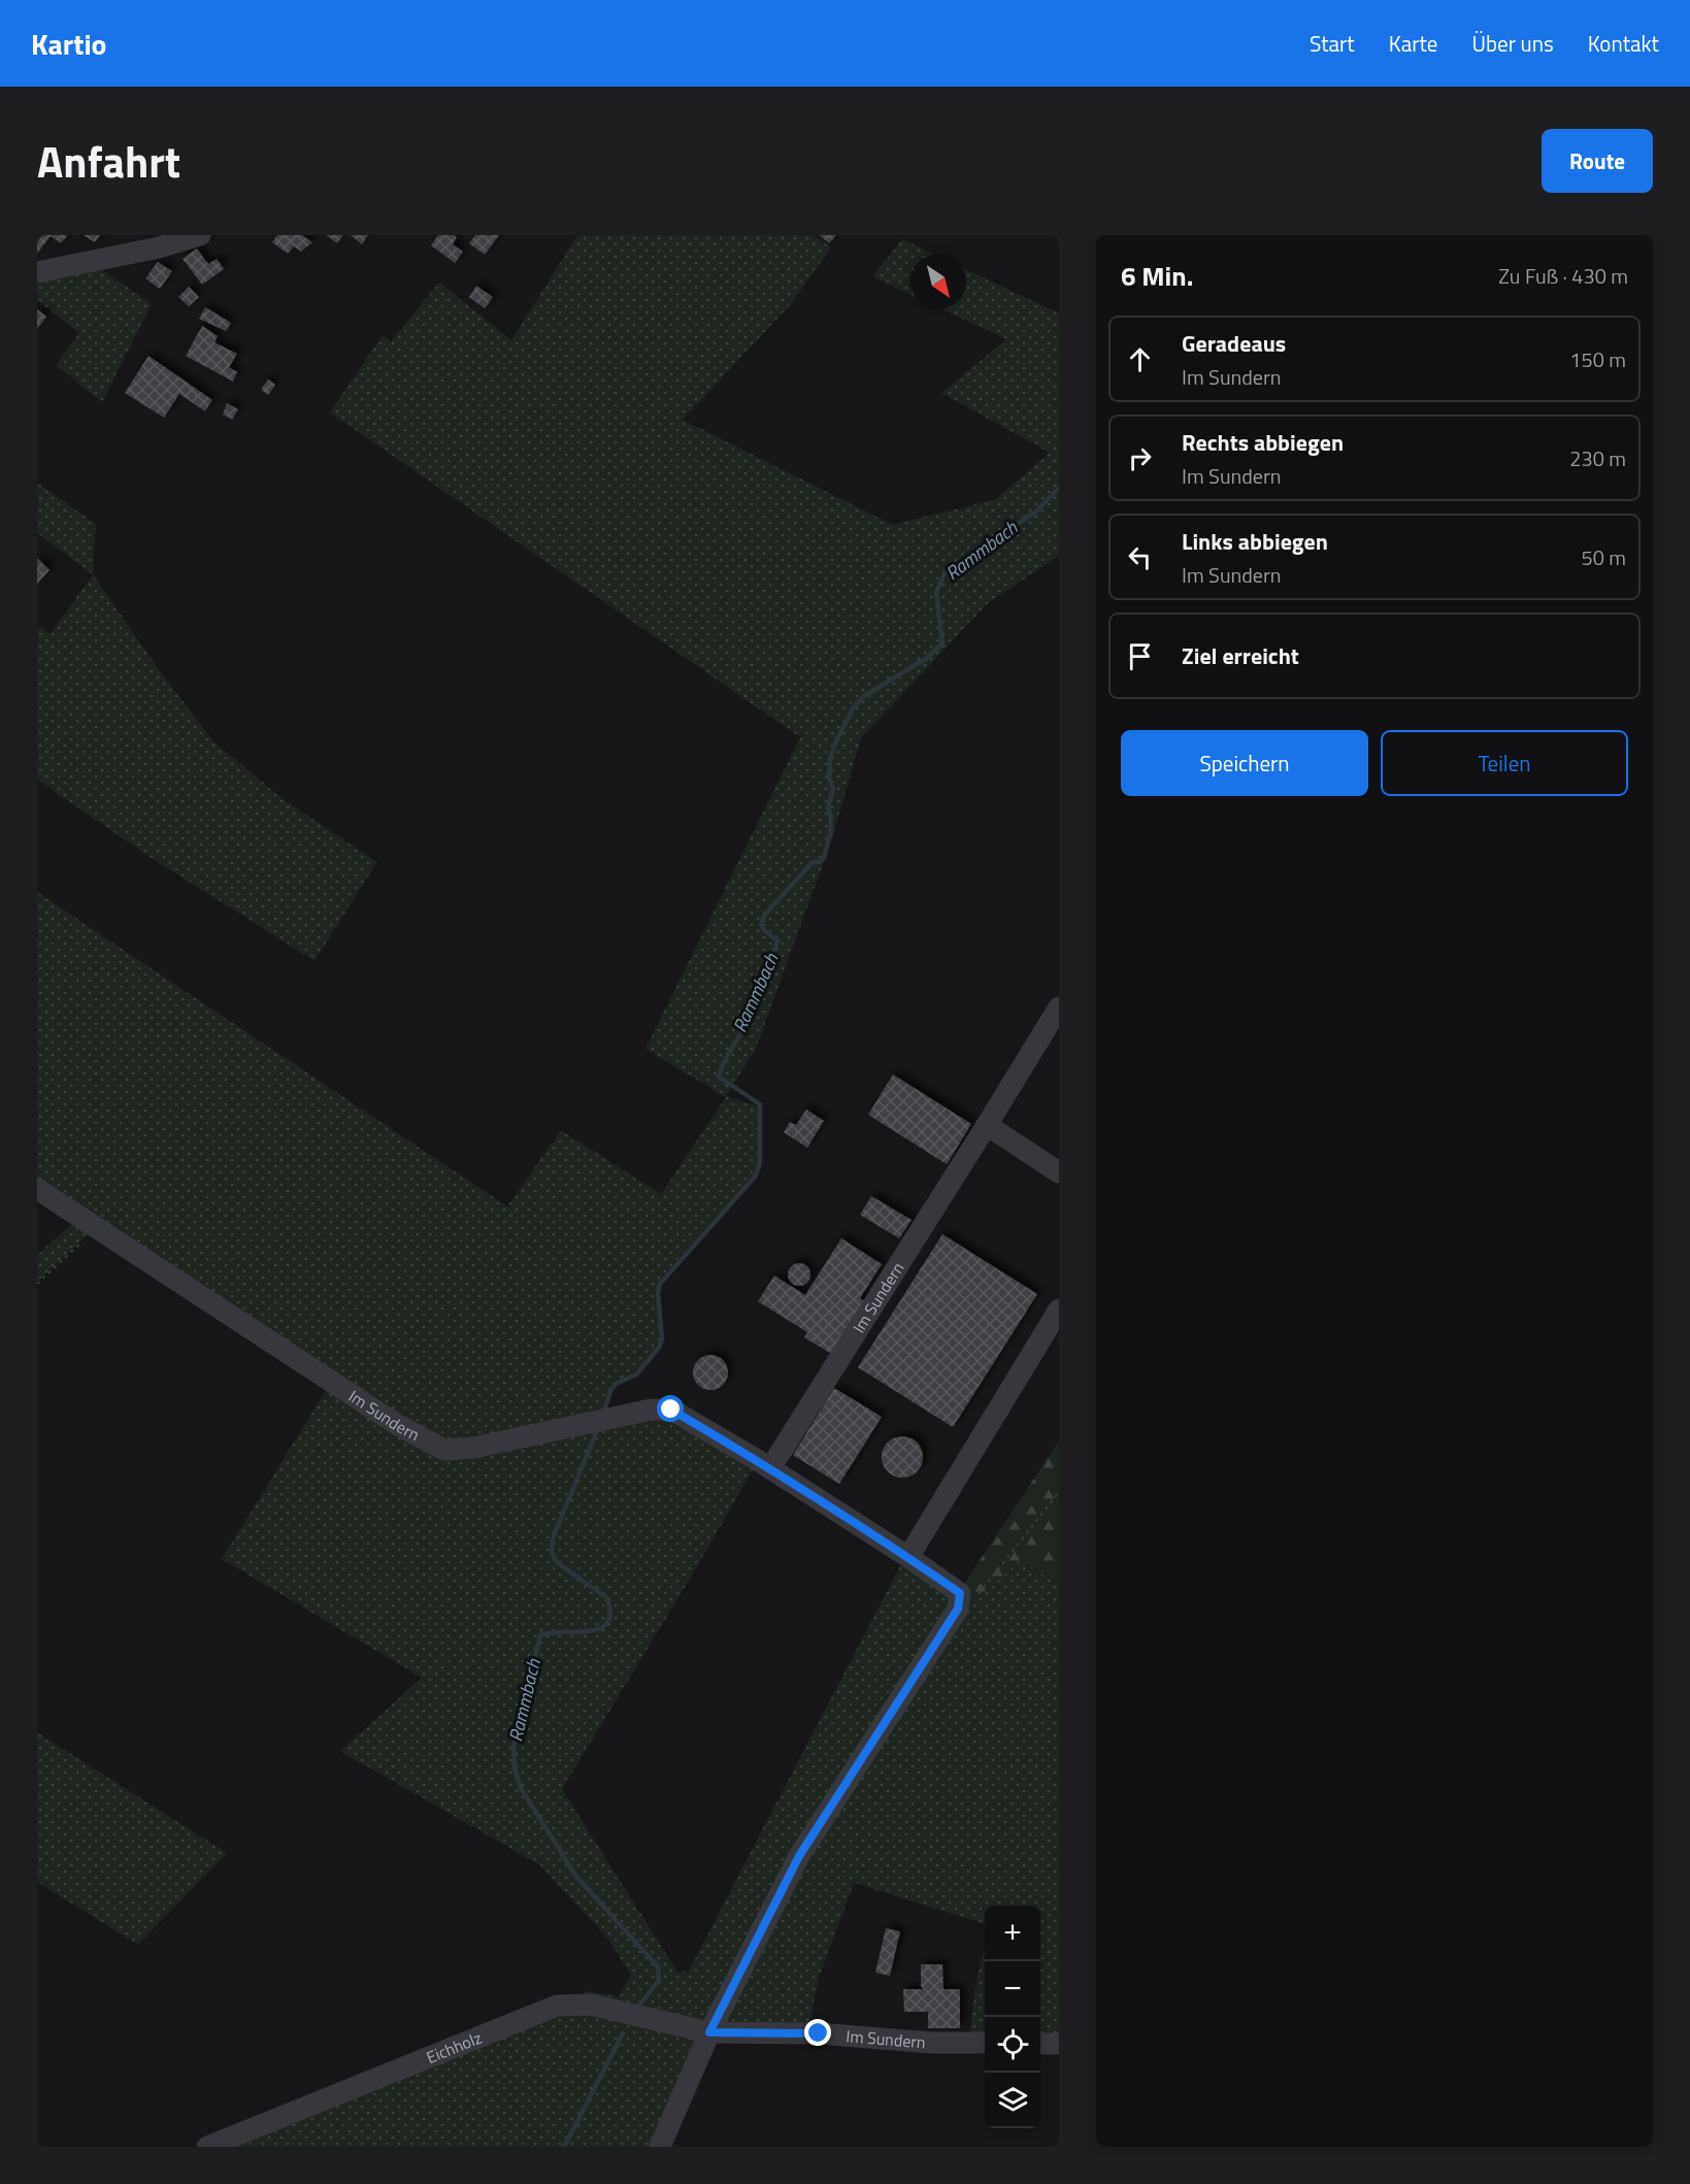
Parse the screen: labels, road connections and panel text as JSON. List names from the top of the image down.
{
  "streets": {
    "street": ["Im Sundern", "Eichholz"]
  },
  "crossings": [
    ["Im Sundern", "Eichholz"]
  ],
  "water": ["Rammbach"],
  "north": "bottom right",
  "page": {
    "header": "Kartio",
    "nav": [
      "Start",
      "Karte",
      "Über uns",
      "Kontakt"
    ],
    "title": "Anfahrt",
    "buttons": [
      "Route",
      ["Speichern", "Teilen"]
    ],
    "heading": ["6 Min.", "Zu Fuß · 430 m"],
    "list": [
      ["Geradeaus", "Im Sundern", "150 m"],
      ["Rechts abbiegen", "Im Sundern", "230 m"],
      ["Links abbiegen", "Im Sundern", "50 m"],
      "Ziel erreicht"
    ],
    "map_buttons": ["+", "−"]
  }
}
